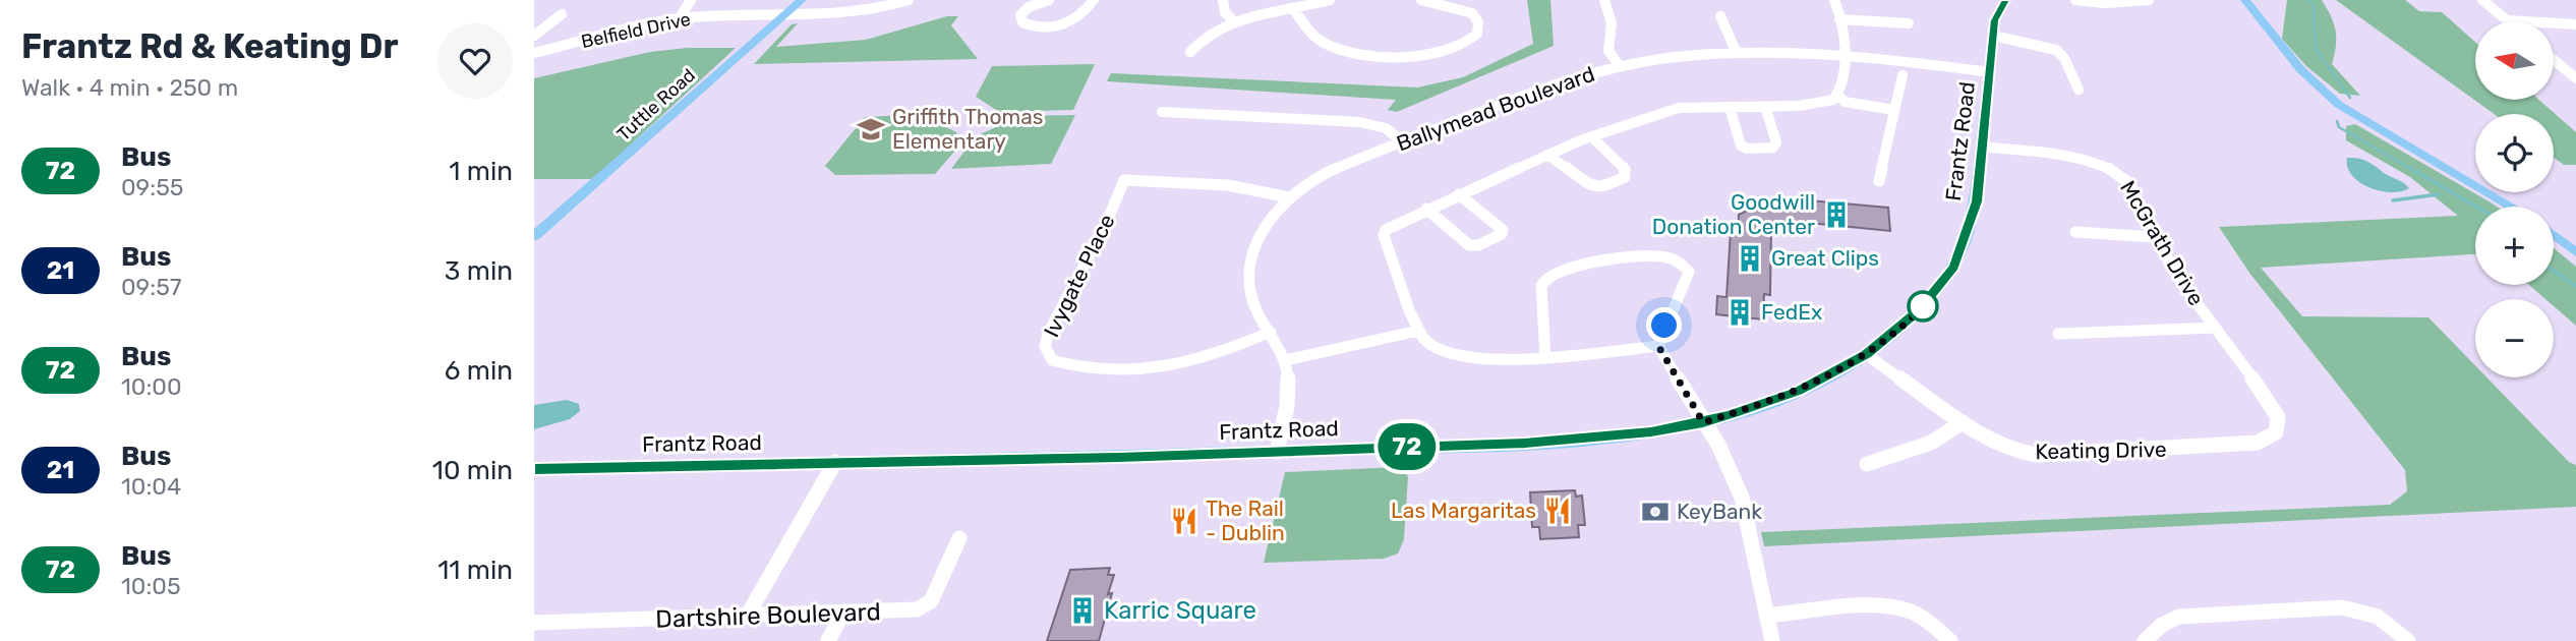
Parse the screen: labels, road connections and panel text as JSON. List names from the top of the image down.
{
  "streets": {
    "main road": ["Tuttle Road", "Frantz Road"],
    "street": [
      "Belfield Drive",
      "Ballymead Boulevard",
      "McGrath Drive",
      "Ivygate Place",
      "Keating Drive",
      "Dartshire Boulevard"
    ]
  },
  "crossings": [
    ["Belfield Drive", "Tuttle Road"],
    ["Ballymead Boulevard", "Frantz Road"],
    ["Ballymead Boulevard", "Ivygate Place"],
    ["Frantz Road", "McGrath Drive"],
    ["Frantz Road", "Keating Drive"],
    ["McGrath Drive", "Keating Drive"]
  ],
  "places": {
    "school or university": ["Griffith Thomas Elementary"],
    "building": [
      "Goodwill Donation Center",
      "Great Clips",
      "FedEx",
      "Karric Square"
    ],
    "restaurant": ["Las Margaritas", "The Rail - Dublin"],
    "bank": ["KeyBank"]
  },
  "lines": ["bus line 72"],
  "north": "left",
  "page": {
    "heading": ["Frantz Rd & Keating Dr", "Walk · 4 min · 250 m"],
    "on_map": "72",
    "map_buttons": ["+", "−"],
    "list": [
      {
        "mark": "72",
        "name": "Bus",
        "note": "09:55",
        "value": "1 min"
      },
      {
        "mark": "21",
        "name": "Bus",
        "note": "09:57",
        "value": "3 min"
      },
      {
        "mark": "72",
        "name": "Bus",
        "note": "10:00",
        "value": "6 min"
      },
      {
        "mark": "21",
        "name": "Bus",
        "note": "10:04",
        "value": "10 min"
      },
      {
        "mark": "72",
        "name": "Bus",
        "note": "10:05",
        "value": "11 min"
      }
    ]
  }
}
